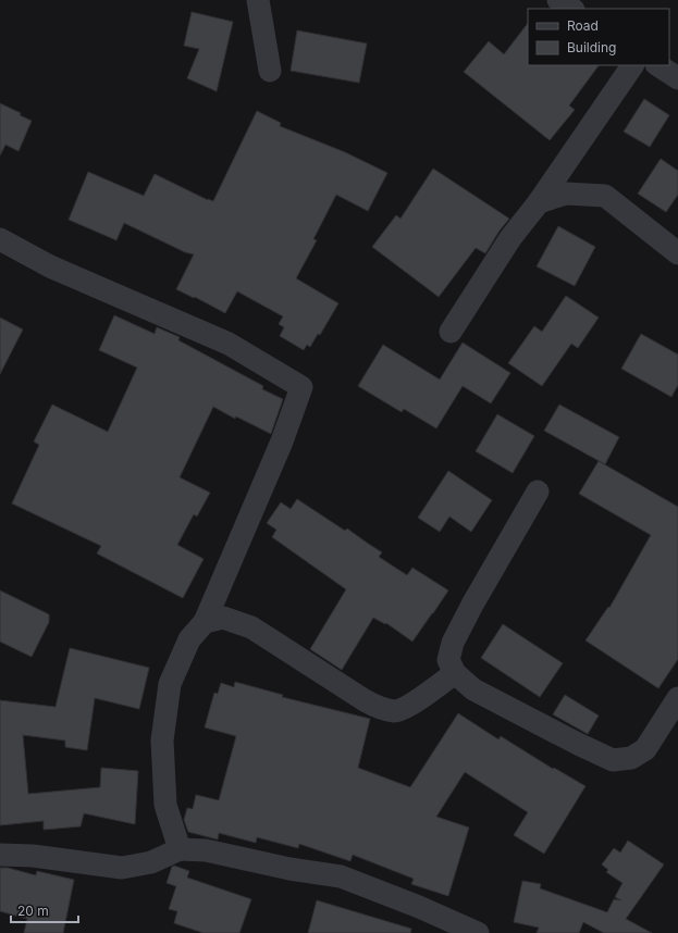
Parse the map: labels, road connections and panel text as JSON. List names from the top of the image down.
{
  "legend": ["Road", "Building"],
  "scale_bar": "20 m"
}
